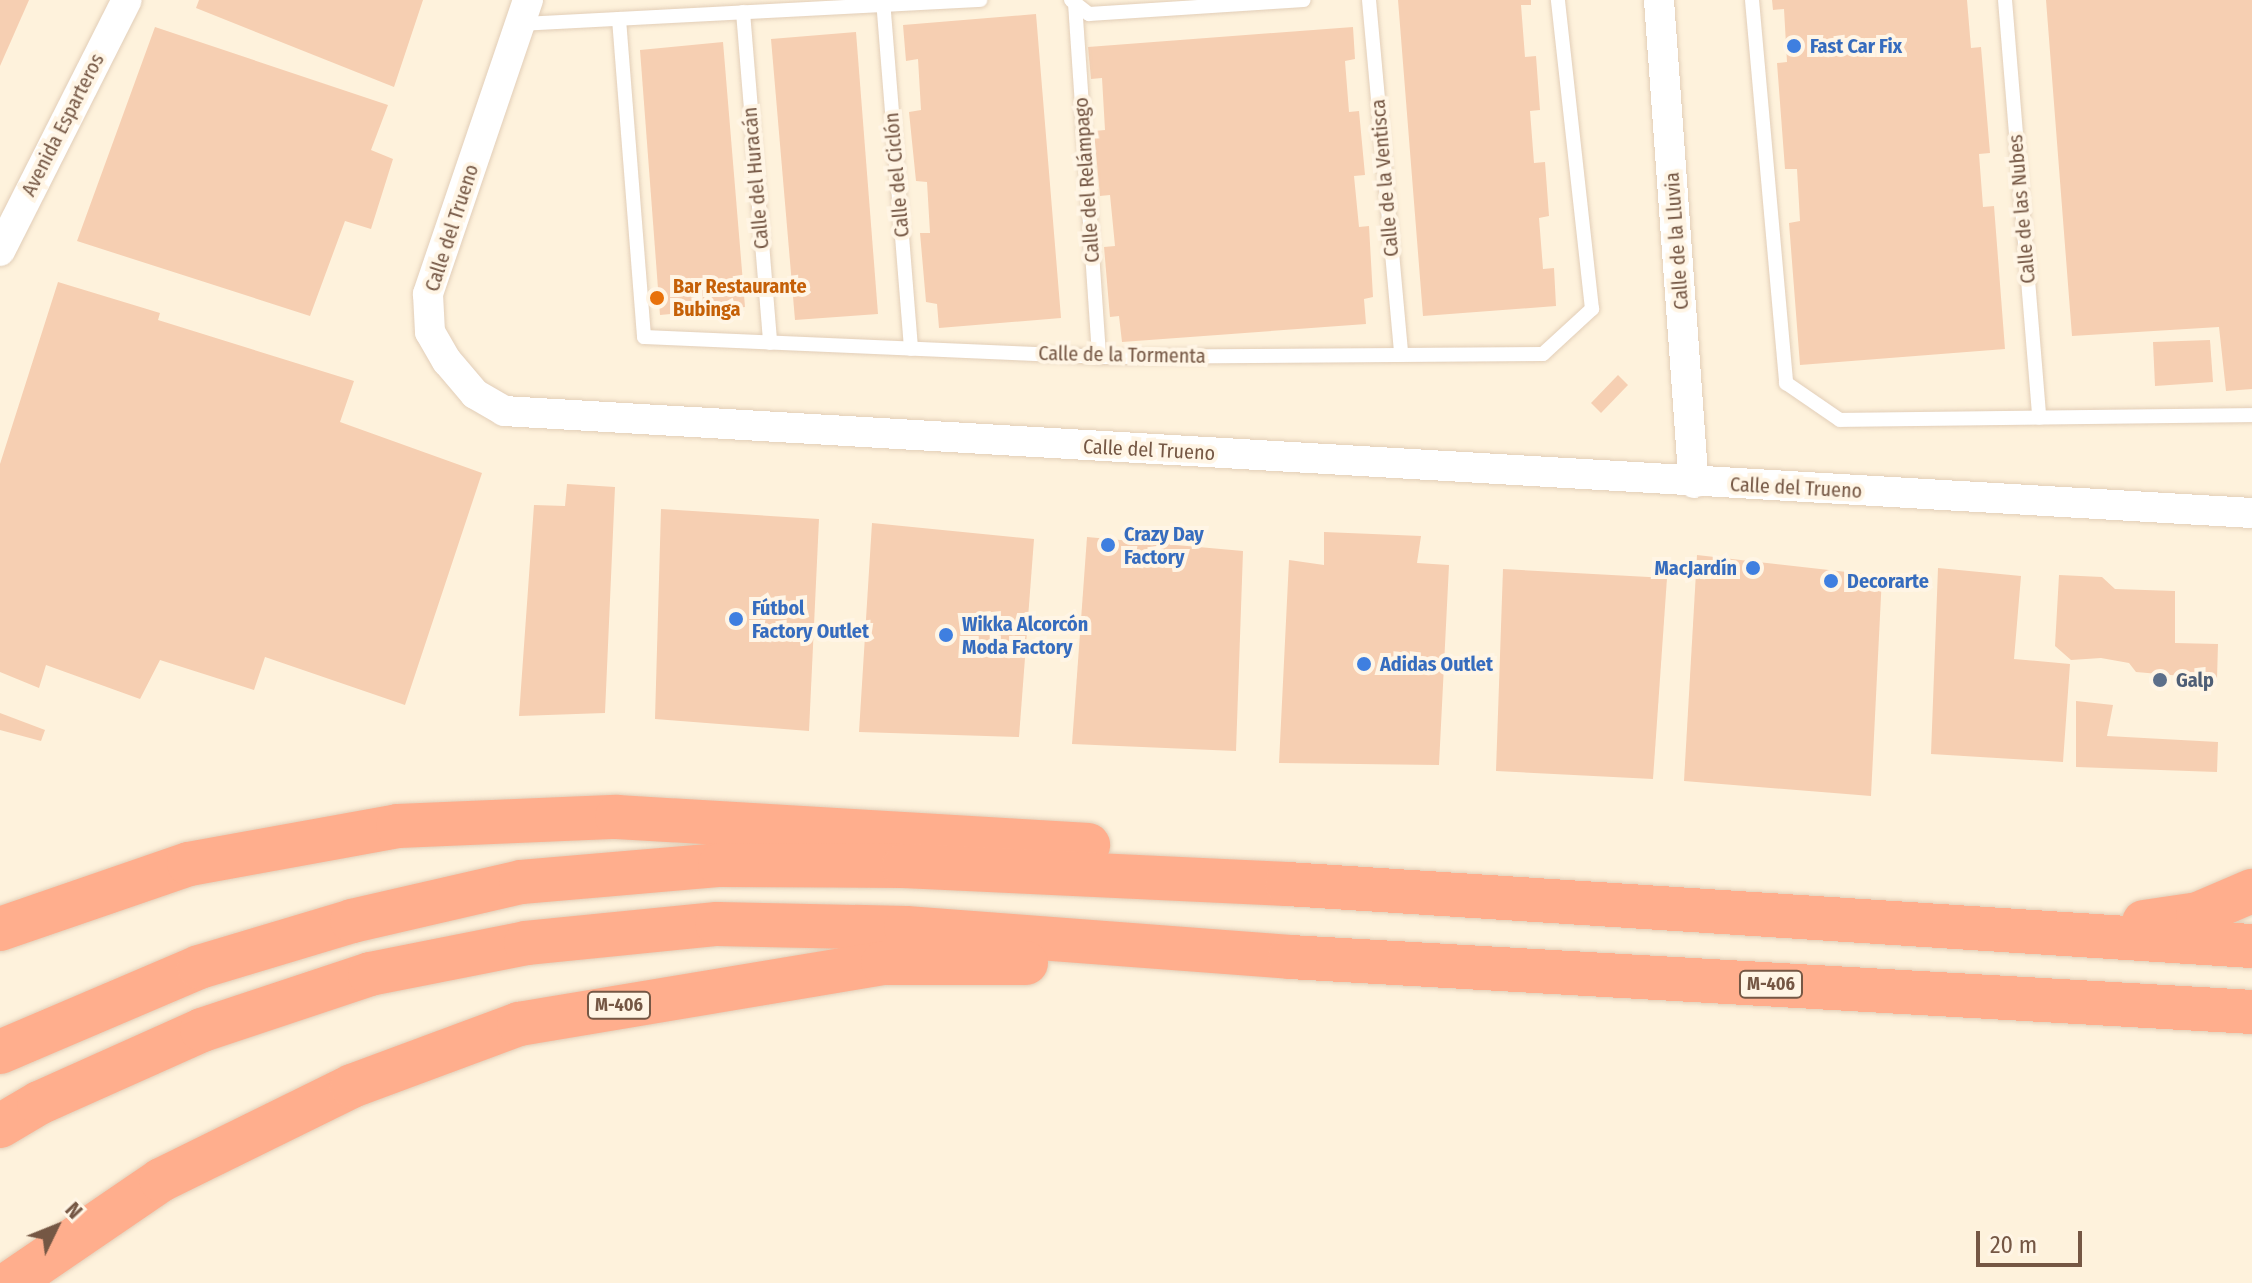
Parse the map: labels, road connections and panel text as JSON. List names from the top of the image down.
{
  "streets": {
    "highway": ["M-406"],
    "street": ["Avenida Esparteros", "Calle del Trueno", "Calle de la Lluvia"],
    "lane": [
      "Calle del Ciclón",
      "Calle del Huracán",
      "Calle de la Ventisca",
      "Calle del Relámpago",
      "Calle de las Nubes",
      "Calle de la Tormenta"
    ]
  },
  "crossings": [
    ["Calle del Ciclón", "Calle de la Tormenta"],
    ["Calle del Huracán", "Calle de la Tormenta"],
    ["Calle de la Ventisca", "Calle de la Tormenta"],
    ["Calle del Relámpago", "Calle de la Tormenta"],
    ["Calle del Trueno", "Calle de la Lluvia"]
  ],
  "places": [
    "Fast Car Fix",
    "Bar Restaurante Bubinga",
    "Crazy Day Factory",
    "MacJardín",
    "Decorarte",
    "Fútbol Factory Outlet",
    "Wikka Alcorcón Moda Factory",
    "Adidas Outlet",
    "Galp"
  ],
  "scale_bar": "20 m",
  "north": "top right"
}
